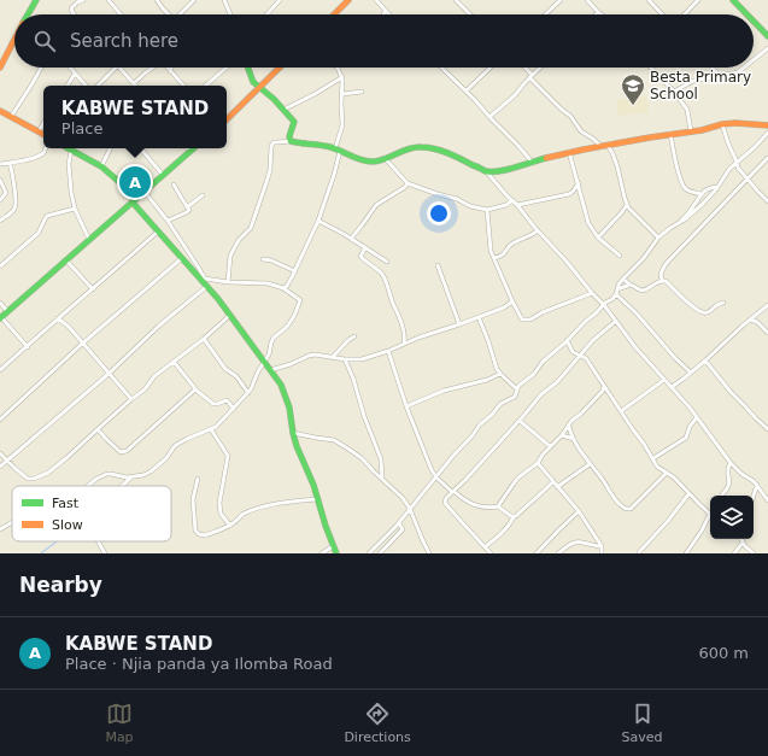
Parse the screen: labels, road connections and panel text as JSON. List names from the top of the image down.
{
  "places": {
    "school or university": ["Besta Primary School"]
  },
  "legend": ["Fast", "Slow"],
  "page": {
    "search": "Search here",
    "popup": ["KABWE STAND", "Place"],
    "pins": "A",
    "heading": "Nearby",
    "list": [
      {
        "mark": "A",
        "name": "KABWE STAND",
        "note": "Place · Njia panda ya Ilomba Road",
        "value": "600 m"
      }
    ],
    "nav": ["Map", "Directions", "Saved"]
  }
}
